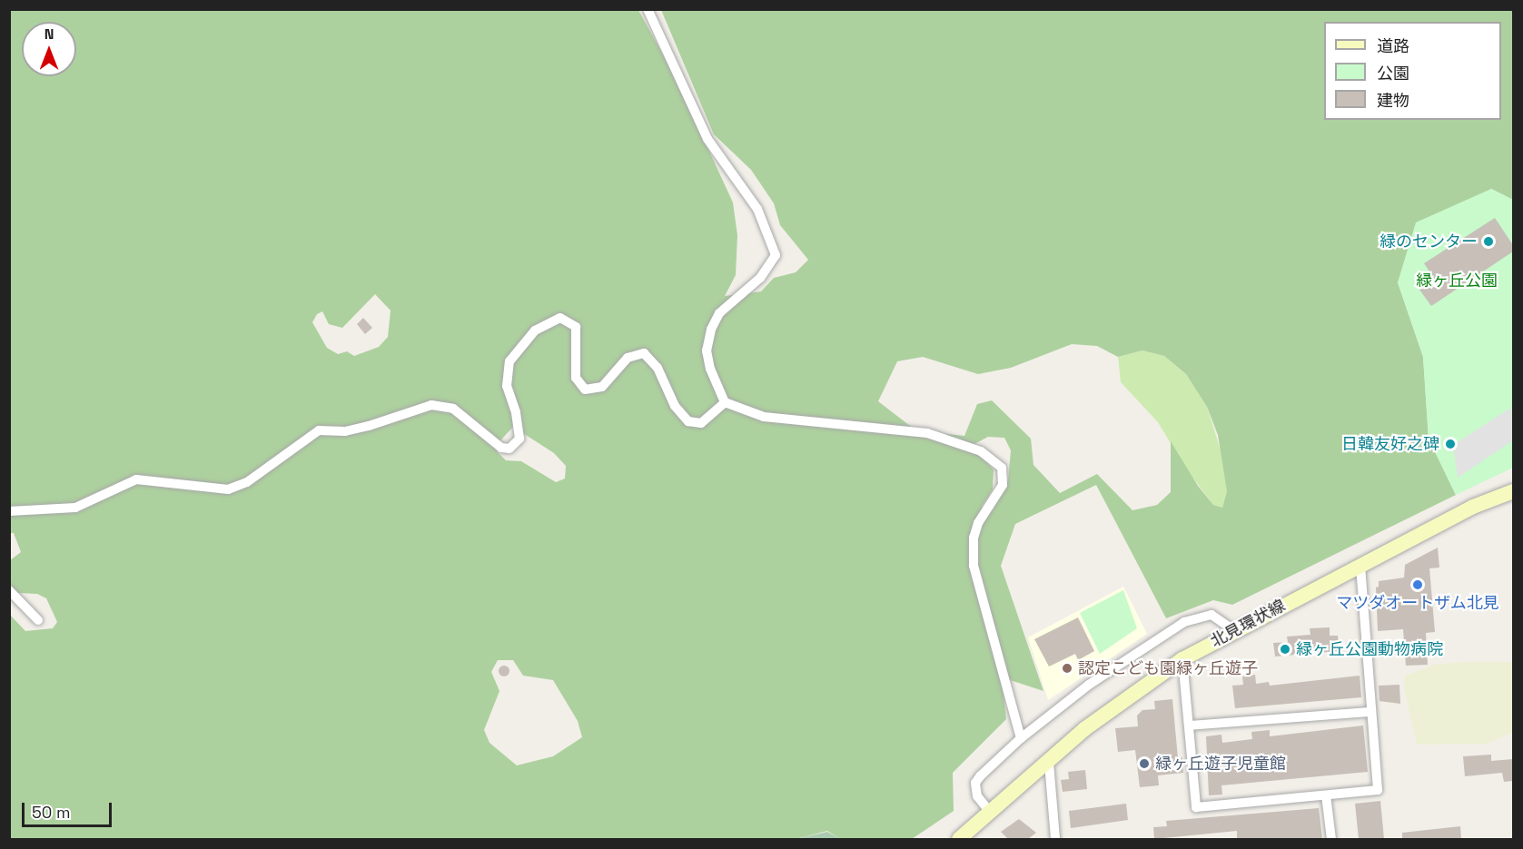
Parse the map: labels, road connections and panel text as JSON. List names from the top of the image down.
{
  "streets": {
    "main road": ["北見環状線"]
  },
  "parks": ["緑ヶ丘公園"],
  "places": [
    "緑のセンター",
    "日韓友好之碑",
    "マツダオートザム北見",
    "緑ヶ丘公園動物病院",
    "認定こども園緑ヶ丘遊子",
    "緑ヶ丘遊子児童館"
  ],
  "legend": ["道路", "公園", "建物"],
  "scale_bar": "50 m",
  "north": "top"
}
